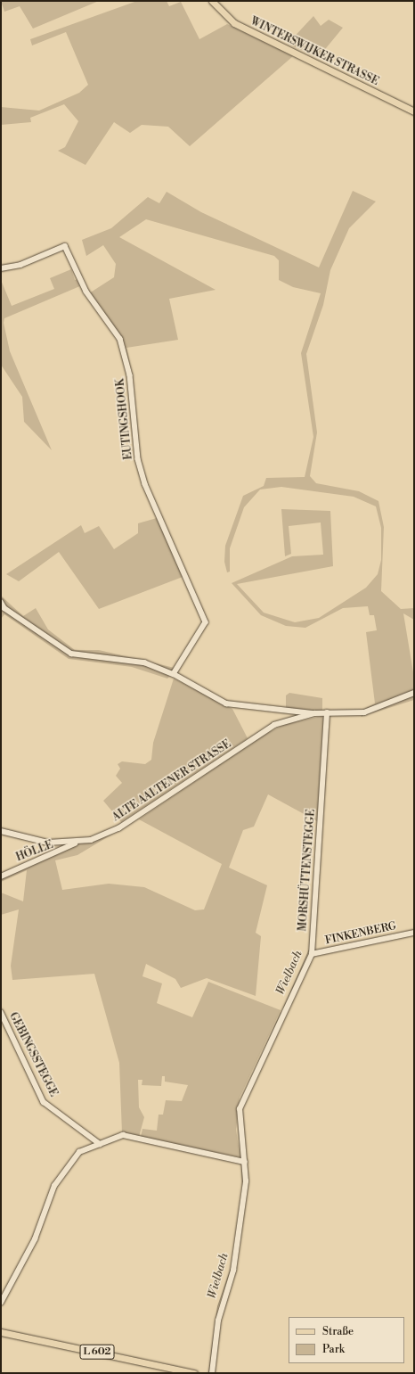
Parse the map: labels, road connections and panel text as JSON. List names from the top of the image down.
{
  "streets": {
    "main road": ["WINTERSWIJKER STRASSE", "L 602"],
    "street": [
      "EUTINGSHOOK",
      "ALTE AALTENER STRASSE",
      "HÖLLE",
      "MORSHÜTTENSTEGGE",
      "FINKENBERG",
      "GEBINGSSTEGGE"
    ]
  },
  "crossings": [
    ["ALTE AALTENER STRASSE", "HÖLLE"],
    ["ALTE AALTENER STRASSE", "MORSHÜTTENSTEGGE"],
    ["MORSHÜTTENSTEGGE", "FINKENBERG"]
  ],
  "water": ["Wielbach"],
  "legend": ["Straße", "Park"]
}
